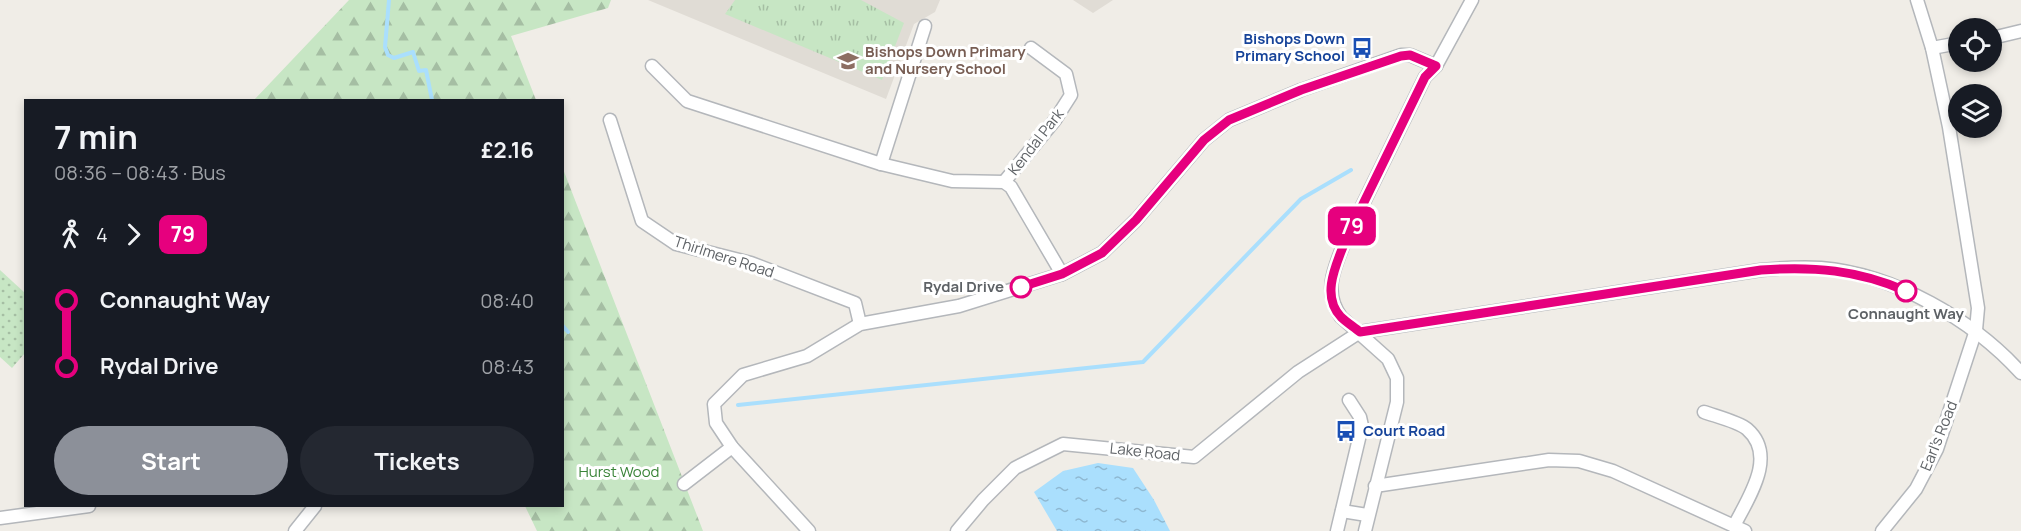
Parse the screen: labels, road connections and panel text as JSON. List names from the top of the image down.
{
  "streets": {
    "street": [
      "Kendal Park",
      "Thirlmere Road",
      "Earl's Road",
      "Lake Road"
    ]
  },
  "parks": ["Hurst Wood"],
  "places": {
    "bus stop": ["Bishops Down Primary School", "Court Road"],
    "school or university": ["Bishops Down Primary and Nursery School"],
    "other": ["Rydal Drive", "Connaught Way"]
  },
  "lines": ["bus line 79"],
  "page": {
    "on_map": "79",
    "heading": ["7 min", "08:36 – 08:43 · Bus", "£2.16"],
    "legs": ["4", "79"],
    "list": [
      {
        "name": "Connaught Way",
        "value": "08:40"
      },
      {
        "name": "Rydal Drive",
        "value": "08:43"
      }
    ],
    "buttons": ["Start", "Tickets"]
  }
}
